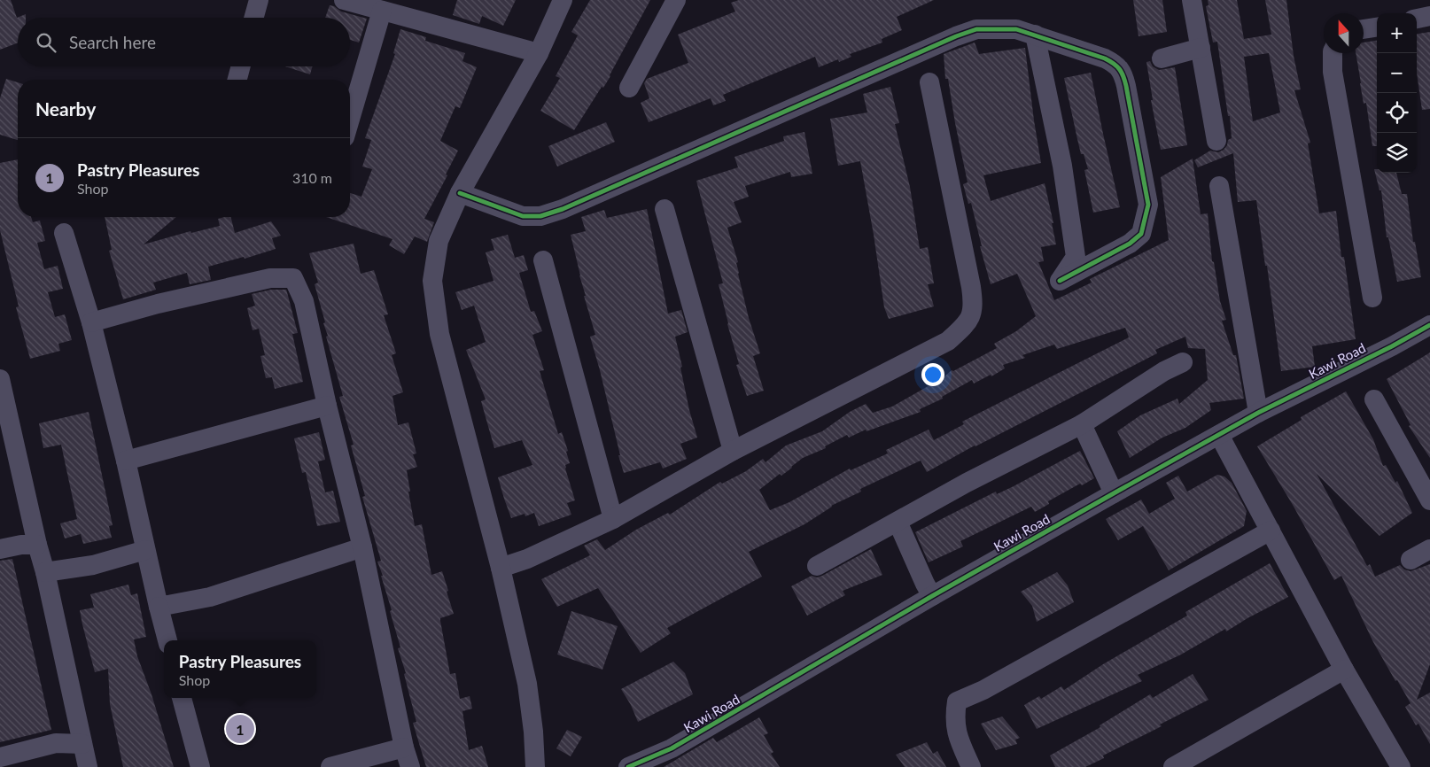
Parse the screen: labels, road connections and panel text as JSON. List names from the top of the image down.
{
  "streets": {
    "street": ["Kawi Road"]
  },
  "north": "top",
  "page": {
    "map_buttons": ["+", "−"],
    "search": "Search here",
    "heading": "Nearby",
    "list": [
      {
        "mark": "1",
        "name": "Pastry Pleasures",
        "note": "Shop",
        "value": "310 m"
      }
    ],
    "popup": ["Pastry Pleasures", "Shop"],
    "pins": "1"
  }
}
